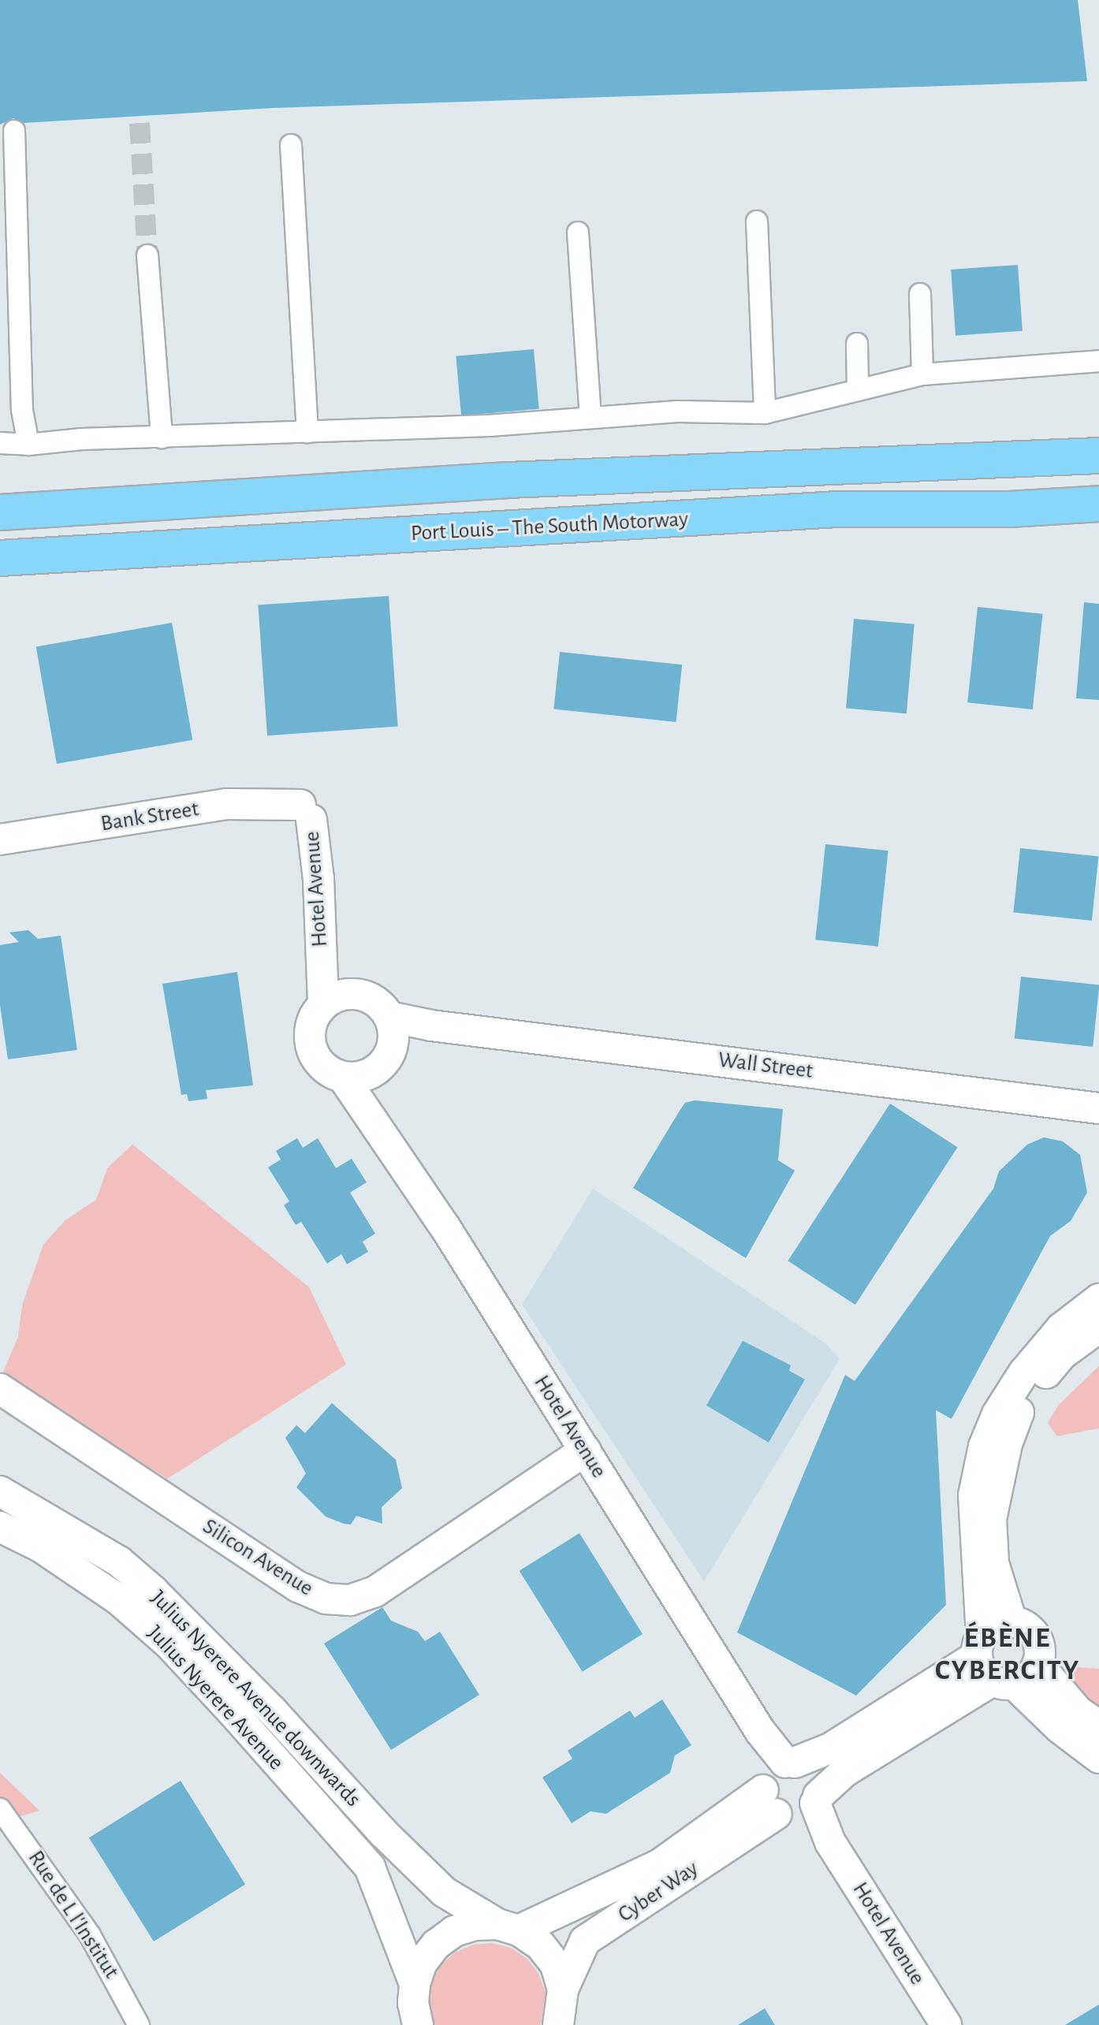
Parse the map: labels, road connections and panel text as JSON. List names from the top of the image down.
{
  "streets": {
    "highway": ["Port Louis – The South Motorway"],
    "street": [
      "Bank Street",
      "Hotel Avenue",
      "Wall Street",
      "Silicon Avenue",
      "Julius Nyerere Avenue",
      "Julius Nyerere Avenue downwards",
      "Cyber Way",
      "Rue de L l'Institut"
    ]
  },
  "crossings": [
    ["Bank Street", "Hotel Avenue"],
    ["Hotel Avenue", "Wall Street"],
    ["Hotel Avenue", "Silicon Avenue"],
    ["Hotel Avenue", "Cyber Way"],
    ["Julius Nyerere Avenue", "Cyber Way"],
    ["Julius Nyerere Avenue downwards", "Cyber Way"]
  ],
  "districts": ["ÉBÈNE CYBERCITY"]
}
